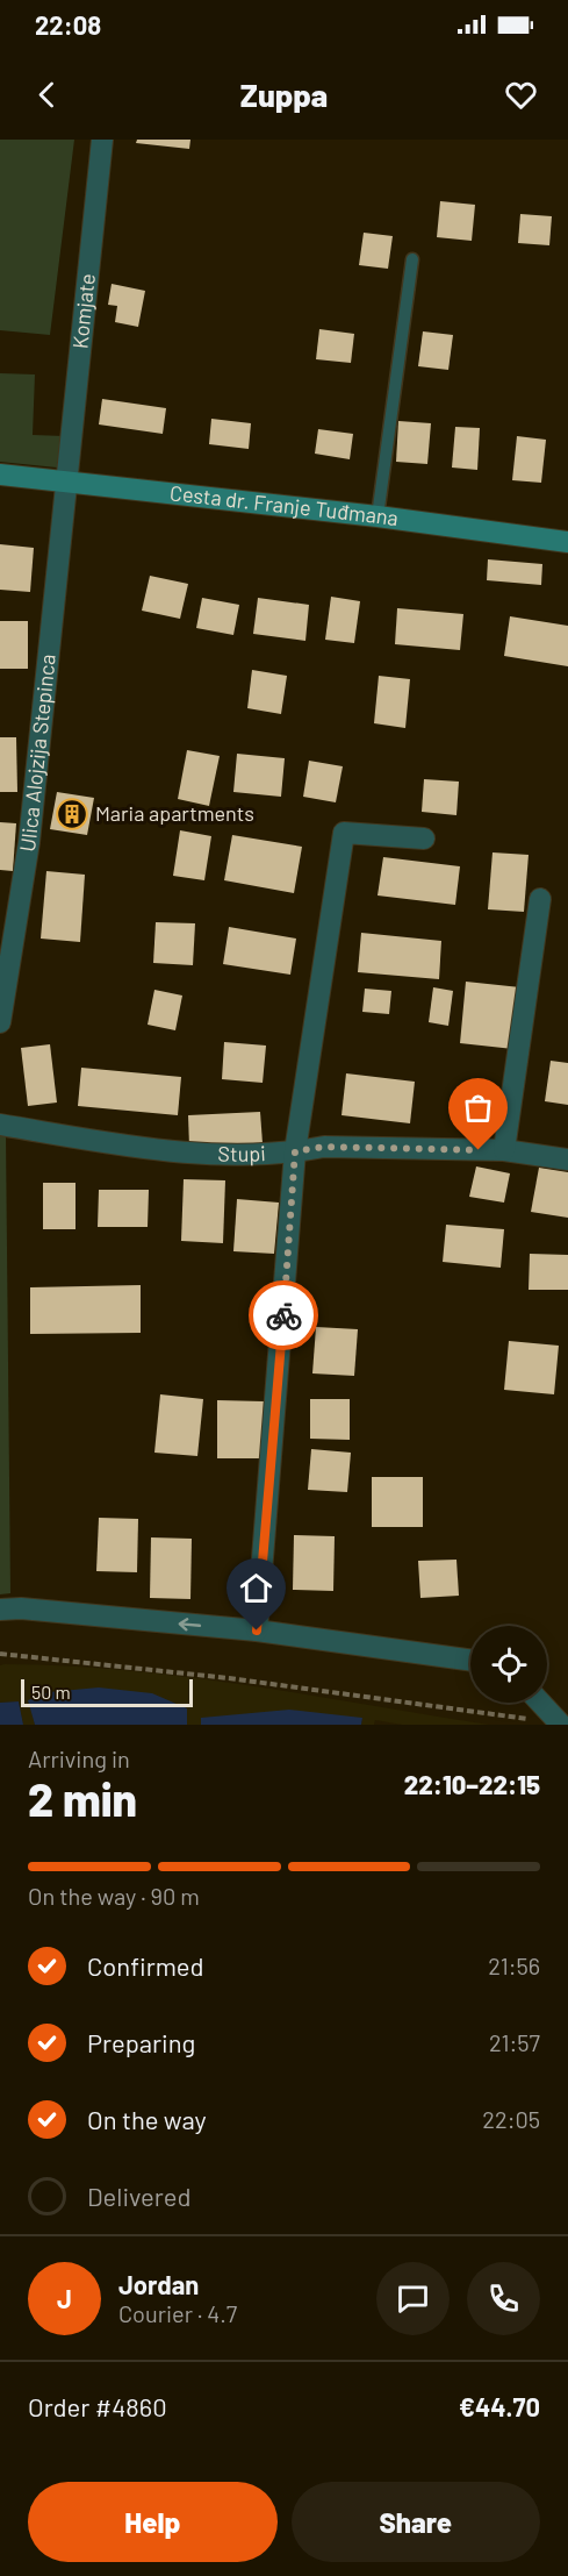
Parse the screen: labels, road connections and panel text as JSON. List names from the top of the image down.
{
  "streets": {
    "main road": ["Cesta dr. Franje Tuđmana"],
    "street": ["Komjate", "Ulica Alojzija Stepinca", "Stupi"]
  },
  "crossings": [
    ["Komjate", "Cesta dr. Franje Tuđmana"],
    ["Komjate", "Ulica Alojzija Stepinca"],
    ["Cesta dr. Franje Tuđmana", "Ulica Alojzija Stepinca"]
  ],
  "places": {
    "building": ["Maria apartments"]
  },
  "scale_bar": "50 m",
  "page": {
    "status": "22:08",
    "header": "Zuppa",
    "scale": "50 m",
    "heading": ["2 min", "Arriving in", "22:10–22:15"],
    "panel": [
      "Jordan",
      "Courier · 4.7",
      "Order #4860",
      "€44.70"
    ],
    "bar": "On the way · 90 m",
    "list": [
      ["Confirmed", "21:56"],
      ["Preparing", "21:57"],
      ["On the way", "22:05"],
      "Delivered"
    ],
    "round": "J",
    "buttons": ["Help", "Share"]
  }
}
